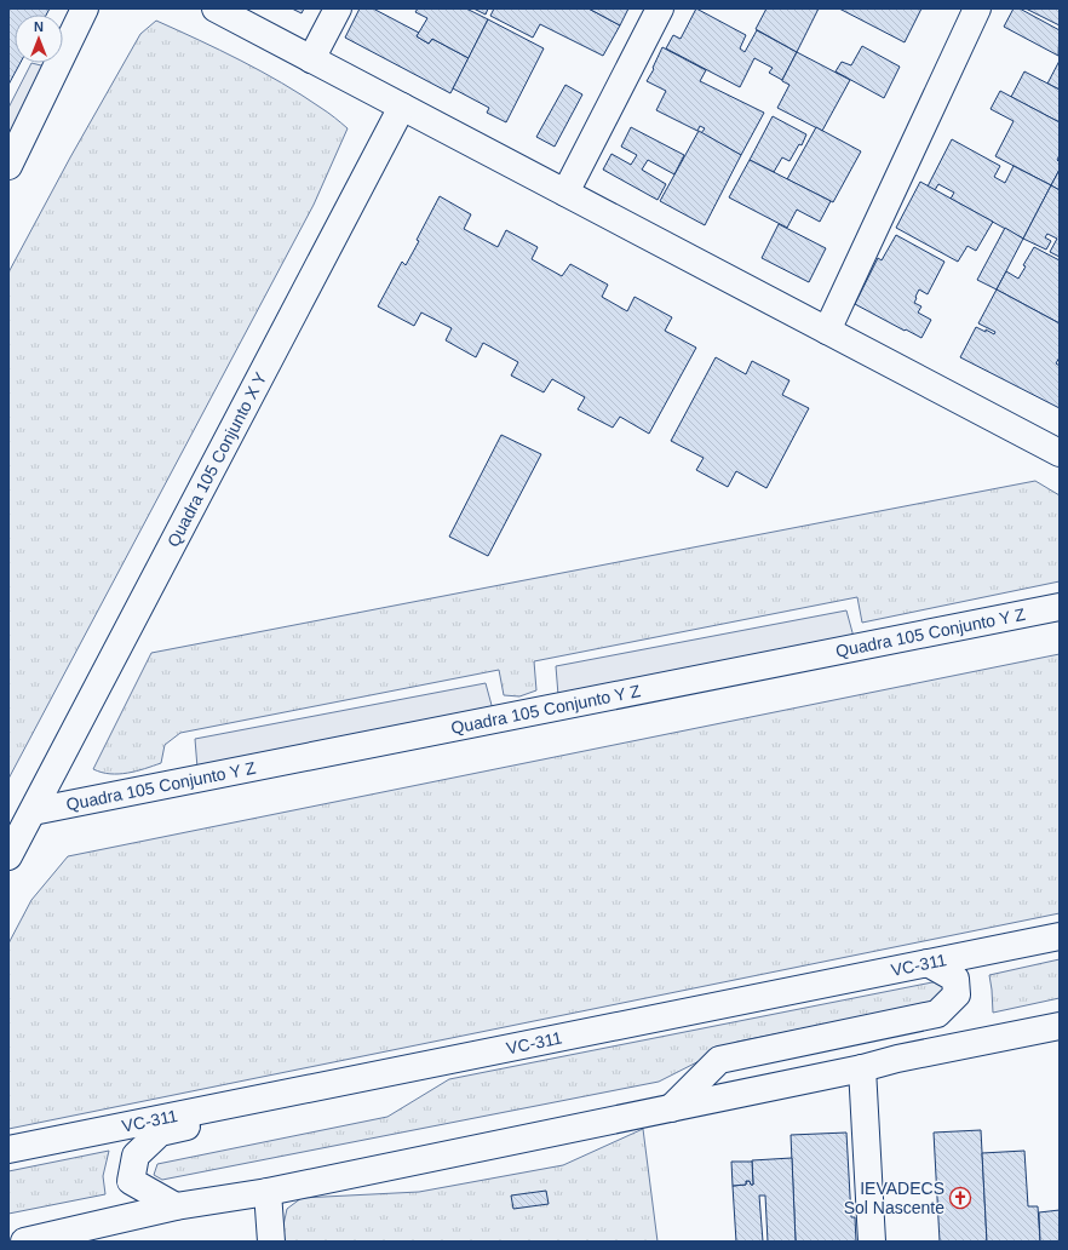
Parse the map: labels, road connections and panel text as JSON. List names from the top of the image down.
{
  "streets": {
    "street": ["Quadra 105 Conjunto X Y", "Quadra 105 Conjunto Y Z", "VC-311"]
  },
  "crossings": [
    ["Quadra 105 Conjunto X Y", "Quadra 105 Conjunto Y Z"]
  ],
  "places": {
    "church": ["IEVADECS Sol Nascente"]
  },
  "north": "top"
}
